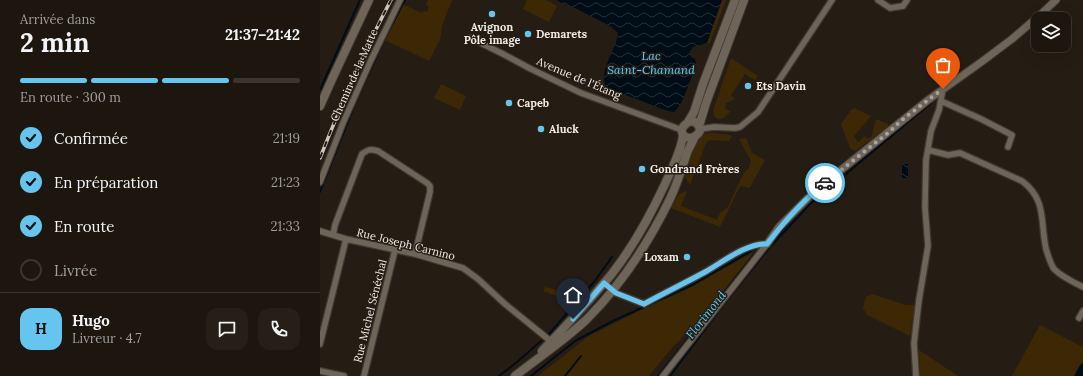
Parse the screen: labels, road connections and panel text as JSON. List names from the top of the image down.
{
  "streets": {
    "street": [
      "Chemin de la Matte",
      "Avenue de l'Étang",
      "Rue Joseph Carnino",
      "Rue Michel Sénéchal"
    ]
  },
  "crossings": [
    ["Rue Joseph Carnino", "Rue Michel Sénéchal"]
  ],
  "water": ["Lac Saint-Chamand", "Florimond"],
  "places": [
    "Avignon Pôle image",
    "Demarets",
    "Ets Davin",
    "Capeb",
    "Aluck",
    "Gondrand Frères",
    "Loxam"
  ],
  "page": {
    "heading": ["2 min", "Arrivée dans", "21:37–21:42"],
    "panel": ["Hugo", "Livreur · 4.7"],
    "bar": "En route · 300 m",
    "list": [
      ["Confirmée", "21:19"],
      ["En préparation", "21:23"],
      ["En route", "21:33"],
      "Livrée"
    ],
    "round": "H"
  }
}
